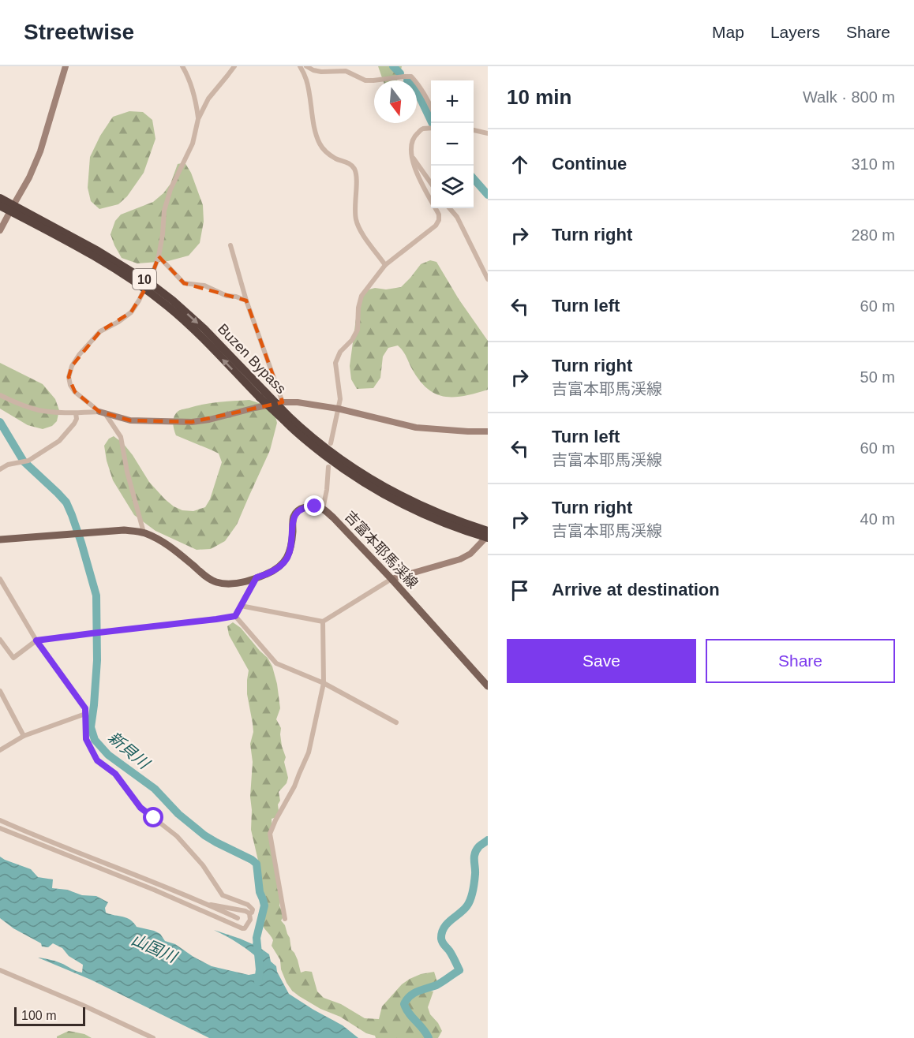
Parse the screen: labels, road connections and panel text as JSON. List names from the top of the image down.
{
  "streets": {
    "highway": ["10", "Buzen Bypass"],
    "main road": ["吉富本耶馬渓線"]
  },
  "water": ["新貝川", "山国川"],
  "scale_bar": "100 m",
  "north": "bottom",
  "page": {
    "header": "Streetwise",
    "nav": ["Map", "Layers", "Share"],
    "heading": ["10 min", "Walk · 800 m"],
    "map_buttons": ["+", "−"],
    "list": [
      ["Continue", "310 m"],
      ["Turn right", "280 m"],
      ["Turn left", "60 m"],
      ["Turn right", "吉富本耶馬渓線", "50 m"],
      ["Turn left", "吉富本耶馬渓線", "60 m"],
      ["Turn right", "吉富本耶馬渓線", "40 m"],
      "Arrive at destination"
    ],
    "buttons": ["Save", "Share"],
    "scale": "100 m"
  }
}
